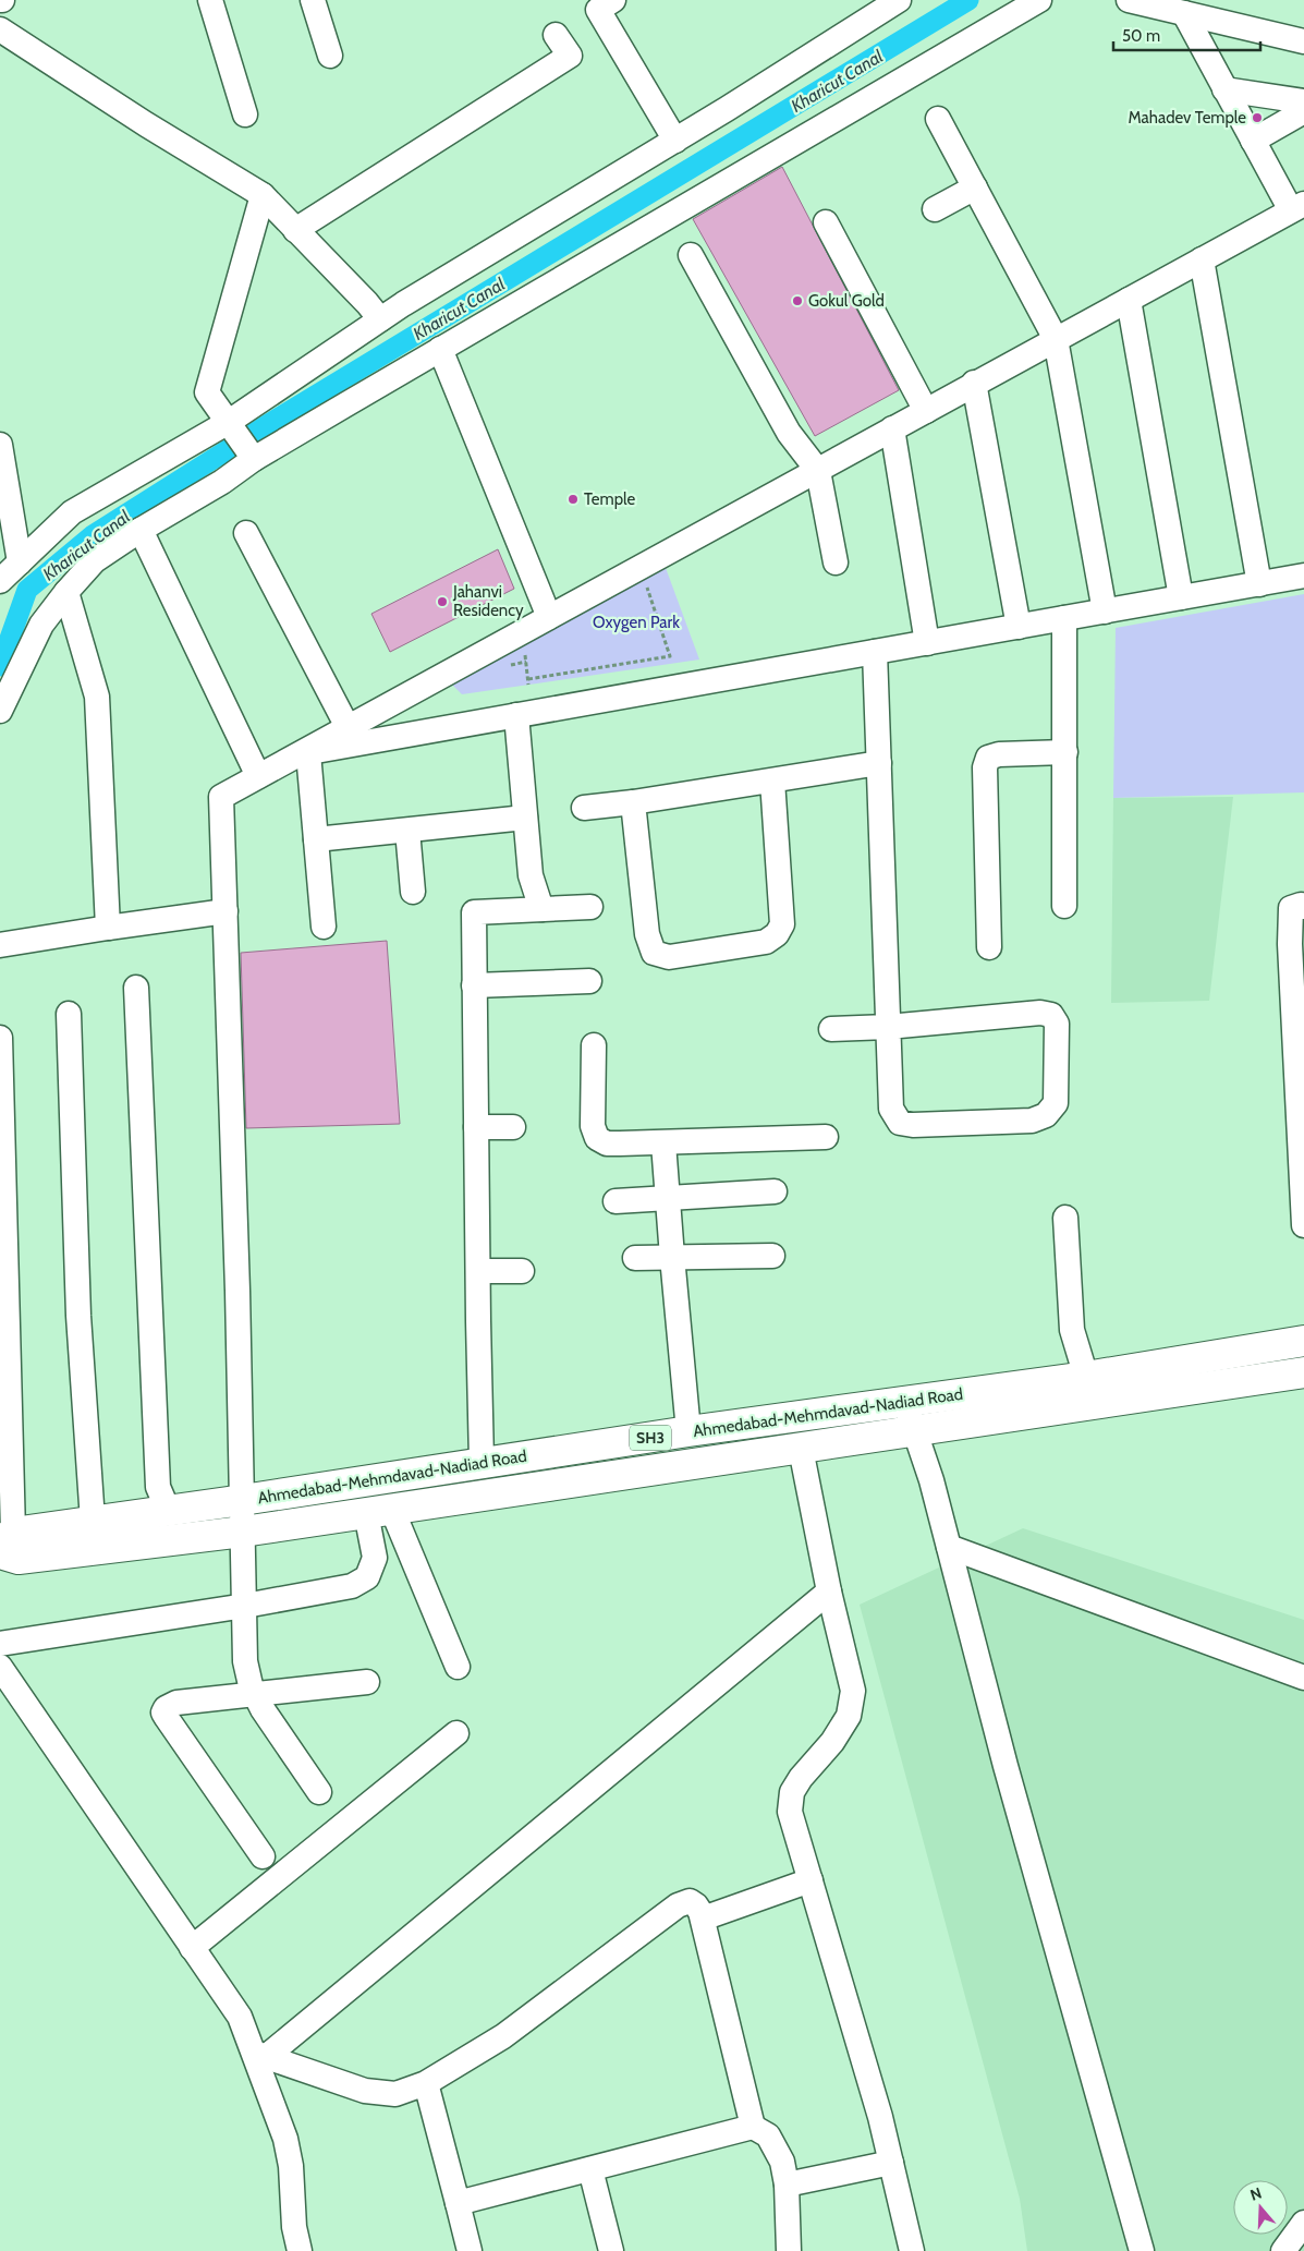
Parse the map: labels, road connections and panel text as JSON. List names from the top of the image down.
{
  "streets": {
    "main road": ["Ahmedabad-Mehmdavad-Nadiad Road", "SH3"]
  },
  "water": ["Kharicut Canal"],
  "parks": ["Oxygen Park"],
  "places": [
    "Mahadev Temple",
    "Gokul Gold",
    "Temple",
    "Jahanvi Residency"
  ],
  "scale_bar": "50 m",
  "north": "top"
}
